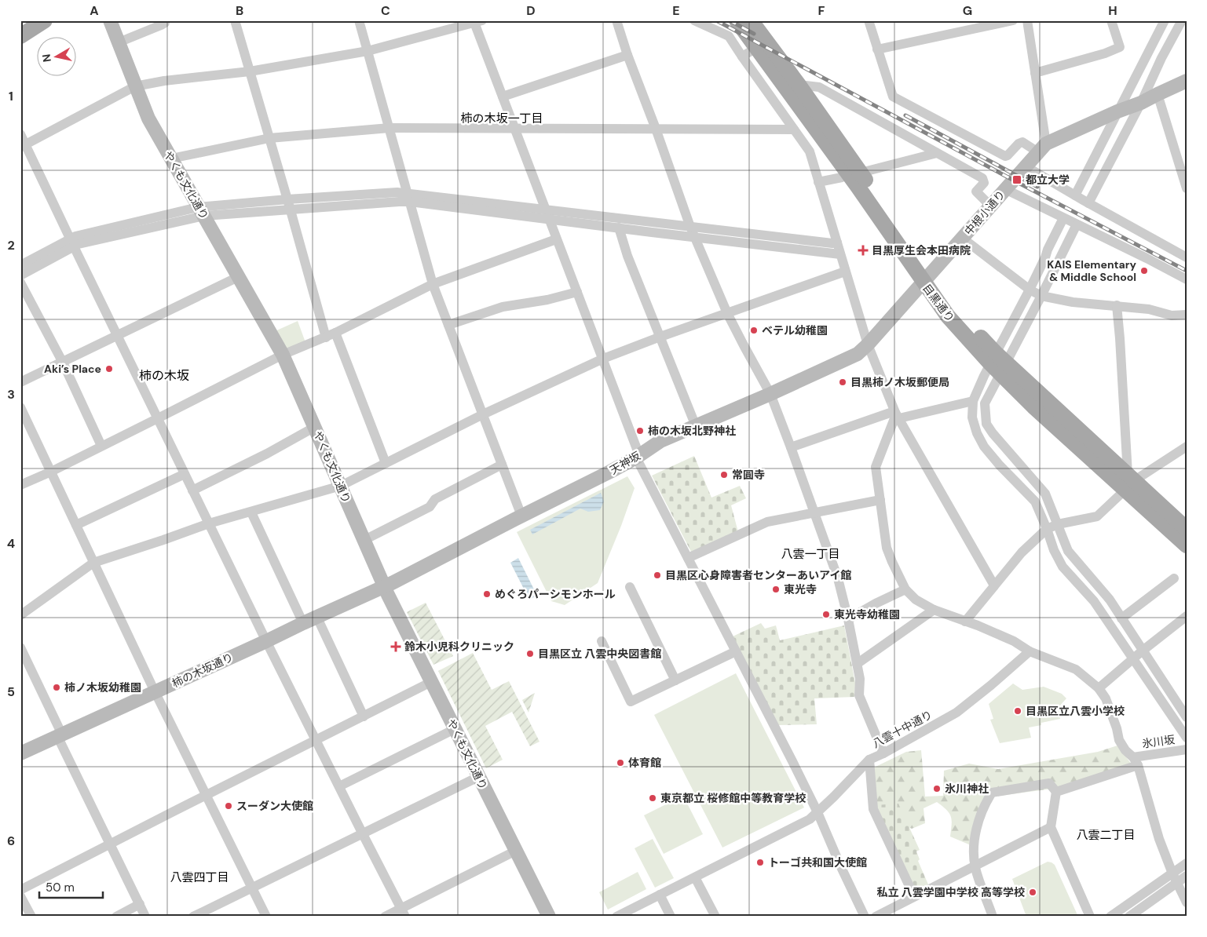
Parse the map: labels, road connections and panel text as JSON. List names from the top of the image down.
{
  "streets": {
    "main road": ["目黒通り"],
    "street": [
      "やくも文化通り",
      "中根小通り",
      "天神坂",
      "柿の木坂通り",
      "八雲十中通り",
      "氷川坂"
    ]
  },
  "crossings": [
    ["やくも文化通り", "天神坂"],
    ["やくも文化通り", "柿の木坂通り"],
    ["中根小通り", "目黒通り"],
    ["天神坂", "柿の木坂通り"]
  ],
  "districts": [
    "柿の木坂一丁目",
    "柿の木坂",
    "八雲一丁目",
    "八雲二丁目",
    "八雲四丁目"
  ],
  "places": {
    "transit": ["都立大学"],
    "health": ["目黒厚生会本田病院", "鈴木小児科クリニック"],
    "other": [
      "KAIS Elementary & Middle School",
      "ベテル幼稚園",
      "Aki’s Place",
      "目黒柿ノ木坂郵便局",
      "柿の木坂北野神社",
      "常圓寺",
      "目黒区心身障害者センターあいアイ館",
      "東光寺",
      "めぐろパーシモンホール",
      "東光寺幼稚園",
      "目黒区立 八雲中央図書館",
      "柿ノ木坂幼稚園",
      "目黒区立八雲小学校",
      "体育館",
      "氷川神社",
      "東京都立 桜修館中等教育学校",
      "スーダン大使館",
      "トーゴ共和国大使館",
      "私立 八雲学園中学校 高等学校"
    ]
  },
  "scale_bar": "50 m",
  "north": "left",
  "grid": {
    "columns": [
      "A",
      "B",
      "C",
      "D",
      "E",
      "F",
      "G",
      "H"
    ],
    "rows": [
      "1",
      "2",
      "3",
      "4",
      "5",
      "6"
    ]
  }
}
